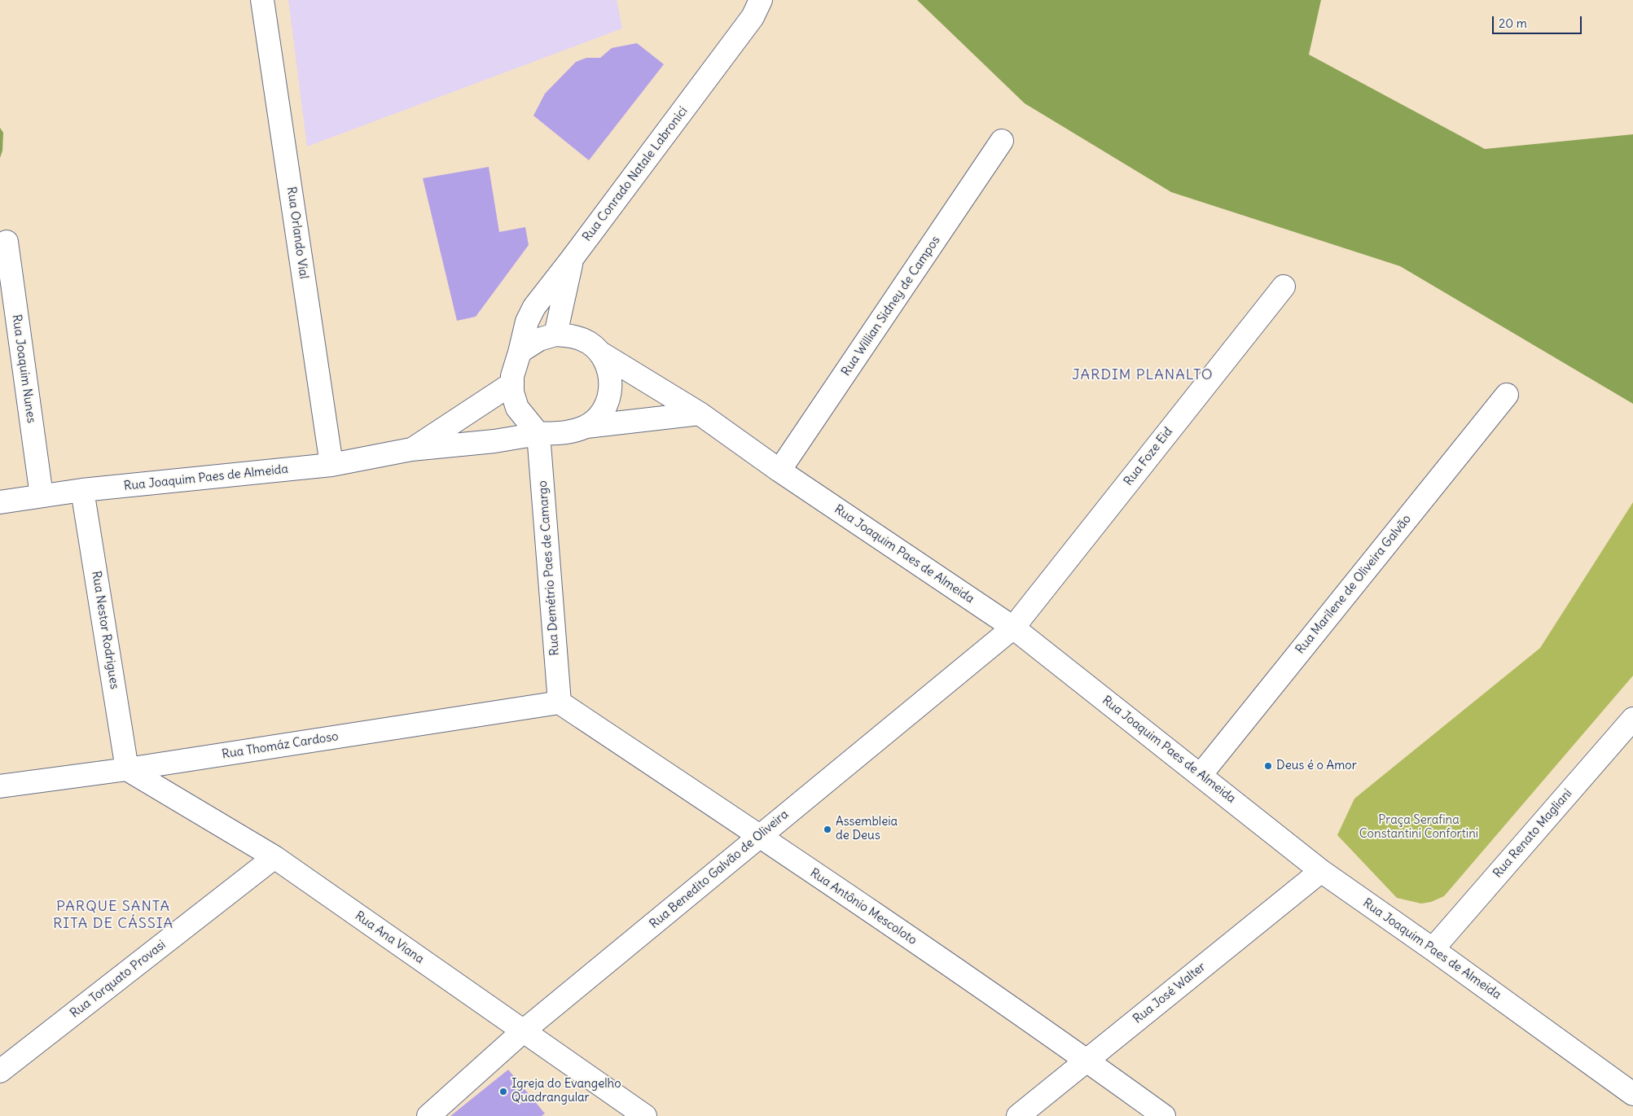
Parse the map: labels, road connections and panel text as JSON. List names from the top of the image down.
{
  "streets": {
    "street": [
      "Rua Conrado Natale Labronici",
      "Rua Orlando Vial",
      "Rua Willian Sidney de Campos",
      "Rua Joaquim Nunes",
      "Rua Foze Eid",
      "Rua Joaquim Paes de Almeida",
      "Rua Demétrio Paes de Camargo",
      "Rua Marilene de Oliveira Galvão",
      "Rua Nestor Rodrigues",
      "Rua Thomáz Cardoso",
      "Rua Renato Magliani",
      "Rua Benedito Galvão de Oliveira",
      "Rua Antônio Mescoloto",
      "Rua Ana Viana",
      "Rua Torquato Provasi",
      "Rua José Walter"
    ]
  },
  "crossings": [
    ["Rua Conrado Natale Labronici", "Rua Joaquim Paes de Almeida"],
    ["Rua Conrado Natale Labronici", "Rua Demétrio Paes de Camargo"],
    ["Rua Orlando Vial", "Rua Joaquim Paes de Almeida"],
    ["Rua Willian Sidney de Campos", "Rua Joaquim Paes de Almeida"],
    ["Rua Joaquim Nunes", "Rua Joaquim Paes de Almeida"],
    ["Rua Foze Eid", "Rua Joaquim Paes de Almeida"],
    ["Rua Foze Eid", "Rua Benedito Galvão de Oliveira"],
    ["Rua Joaquim Paes de Almeida", "Rua Demétrio Paes de Camargo"],
    ["Rua Joaquim Paes de Almeida", "Rua Marilene de Oliveira Galvão"],
    ["Rua Joaquim Paes de Almeida", "Rua Nestor Rodrigues"],
    ["Rua Joaquim Paes de Almeida", "Rua Renato Magliani"],
    ["Rua Joaquim Paes de Almeida", "Rua Benedito Galvão de Oliveira"],
    ["Rua Joaquim Paes de Almeida", "Rua José Walter"],
    ["Rua Demétrio Paes de Camargo", "Rua Thomáz Cardoso"],
    ["Rua Demétrio Paes de Camargo", "Rua Antônio Mescoloto"],
    ["Rua Nestor Rodrigues", "Rua Thomáz Cardoso"],
    ["Rua Nestor Rodrigues", "Rua Ana Viana"],
    ["Rua Thomáz Cardoso", "Rua Antônio Mescoloto"],
    ["Rua Thomáz Cardoso", "Rua Ana Viana"],
    ["Rua Benedito Galvão de Oliveira", "Rua Antônio Mescoloto"],
    ["Rua Benedito Galvão de Oliveira", "Rua Ana Viana"],
    ["Rua Antônio Mescoloto", "Rua José Walter"],
    ["Rua Ana Viana", "Rua Torquato Provasi"]
  ],
  "districts": ["JARDIM PLANALTO", "PARQUE SANTA RITA DE CÁSSIA"],
  "parks": ["Praça Serafina Constantini Confortini"],
  "places": ["Deus é o Amor", "Assembleia de Deus", "Igreja do Evangelho Quadrangular"],
  "scale_bar": "20 m"
}
